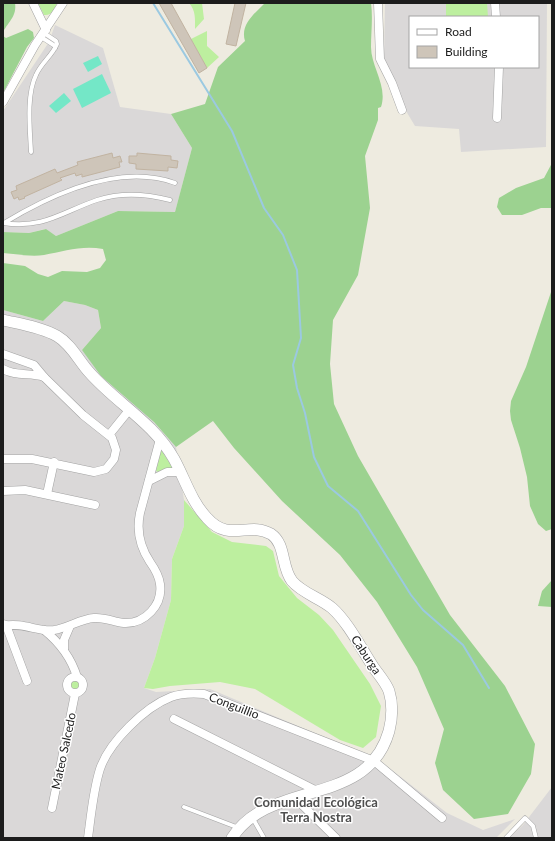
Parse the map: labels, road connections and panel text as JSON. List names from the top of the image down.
{
  "streets": {
    "street": ["Caburga", "Conguillio", "Mateo Salcedo"]
  },
  "crossings": [
    ["Caburga", "Conguillio"]
  ],
  "districts": ["Comunidad Ecológica Terra Nostra"],
  "legend": ["Road", "Building"]
}
